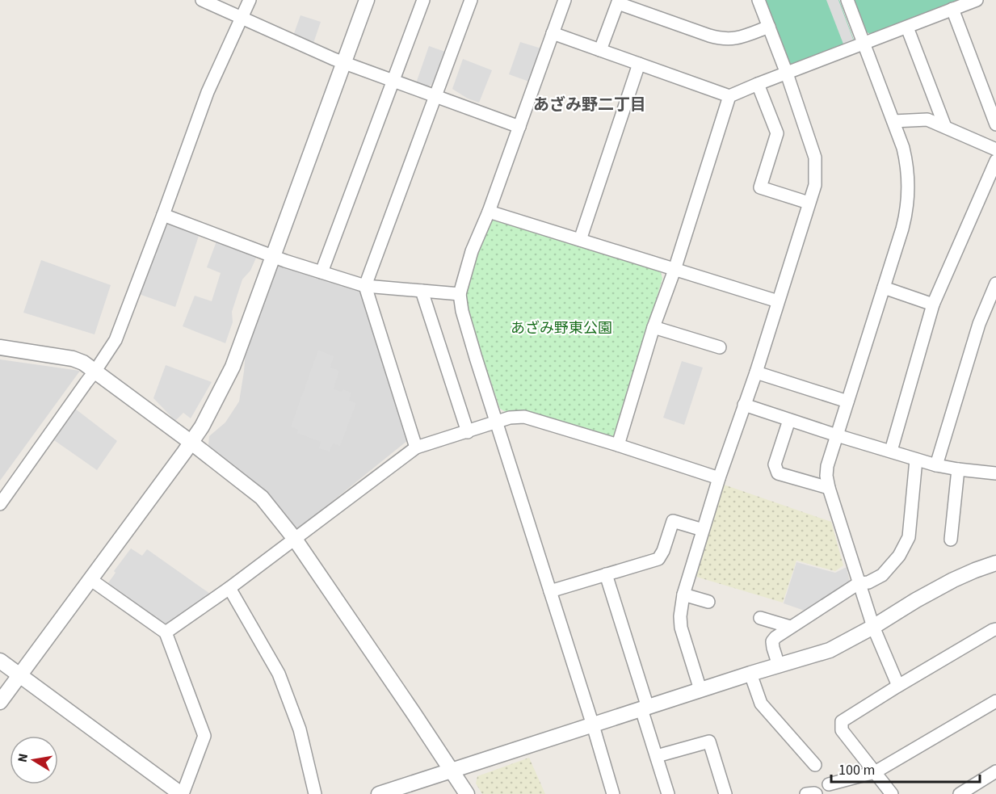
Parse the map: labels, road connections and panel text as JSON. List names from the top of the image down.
{
  "districts": ["あざみ野二丁目"],
  "parks": ["あざみ野東公園"],
  "scale_bar": "100 m",
  "north": "left"
}
